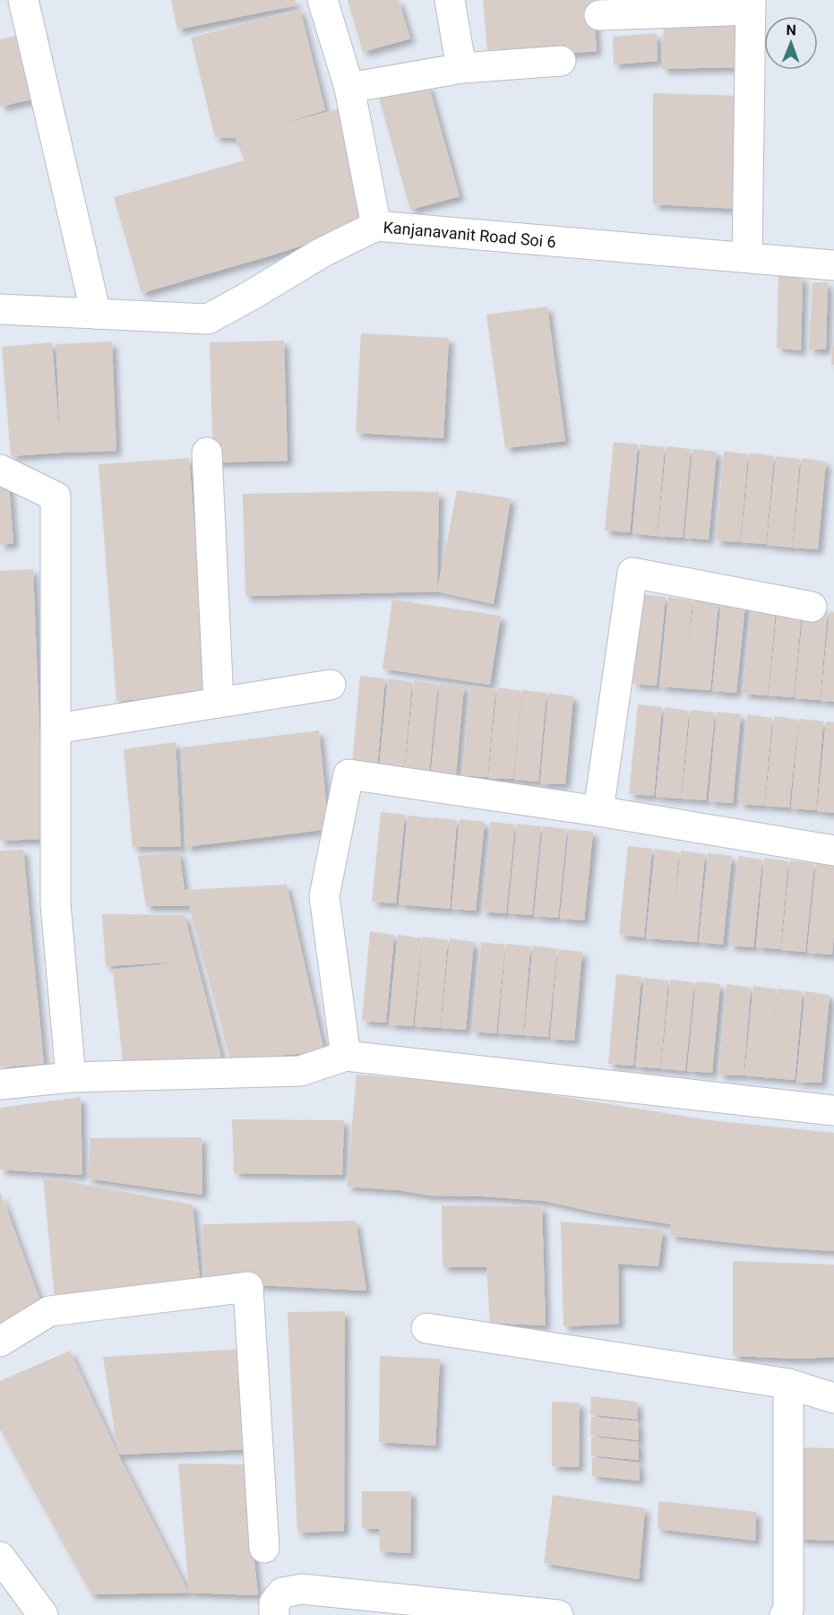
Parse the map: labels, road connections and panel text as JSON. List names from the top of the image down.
{
  "streets": {
    "street": ["Kanjanavanit Road Soi 6"]
  },
  "north": "top"
}
